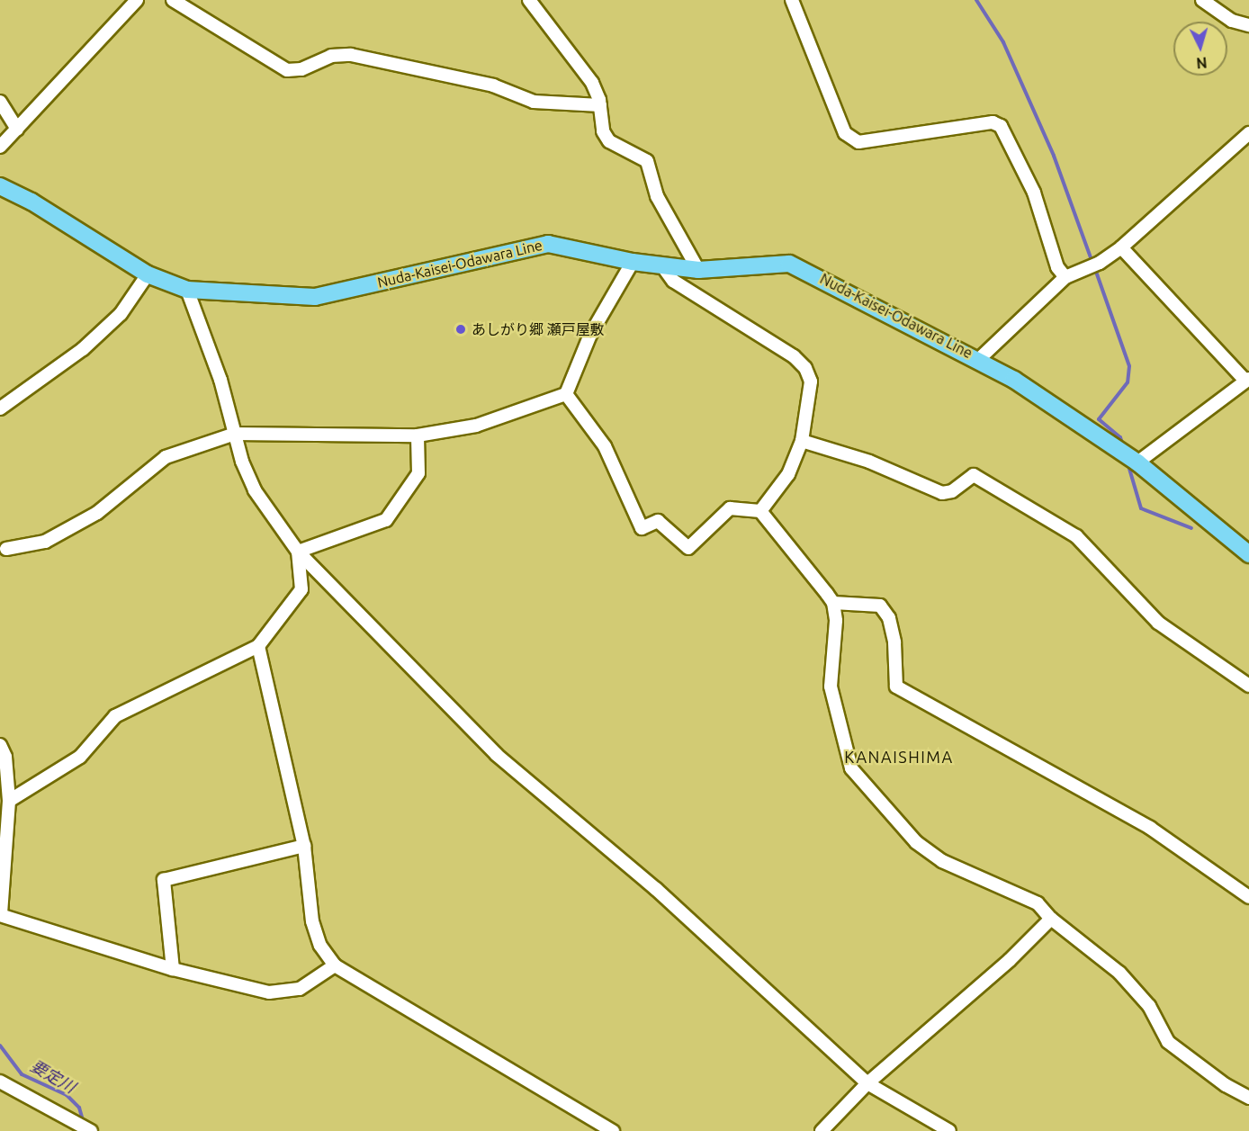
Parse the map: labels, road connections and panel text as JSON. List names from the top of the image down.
{
  "streets": {
    "main road": ["Nuda-Kaisei-Odawara Line"]
  },
  "districts": ["KANAISHIMA"],
  "water": ["要定川"],
  "places": ["あしがり郷 瀬戸屋敷"],
  "north": "bottom"
}
